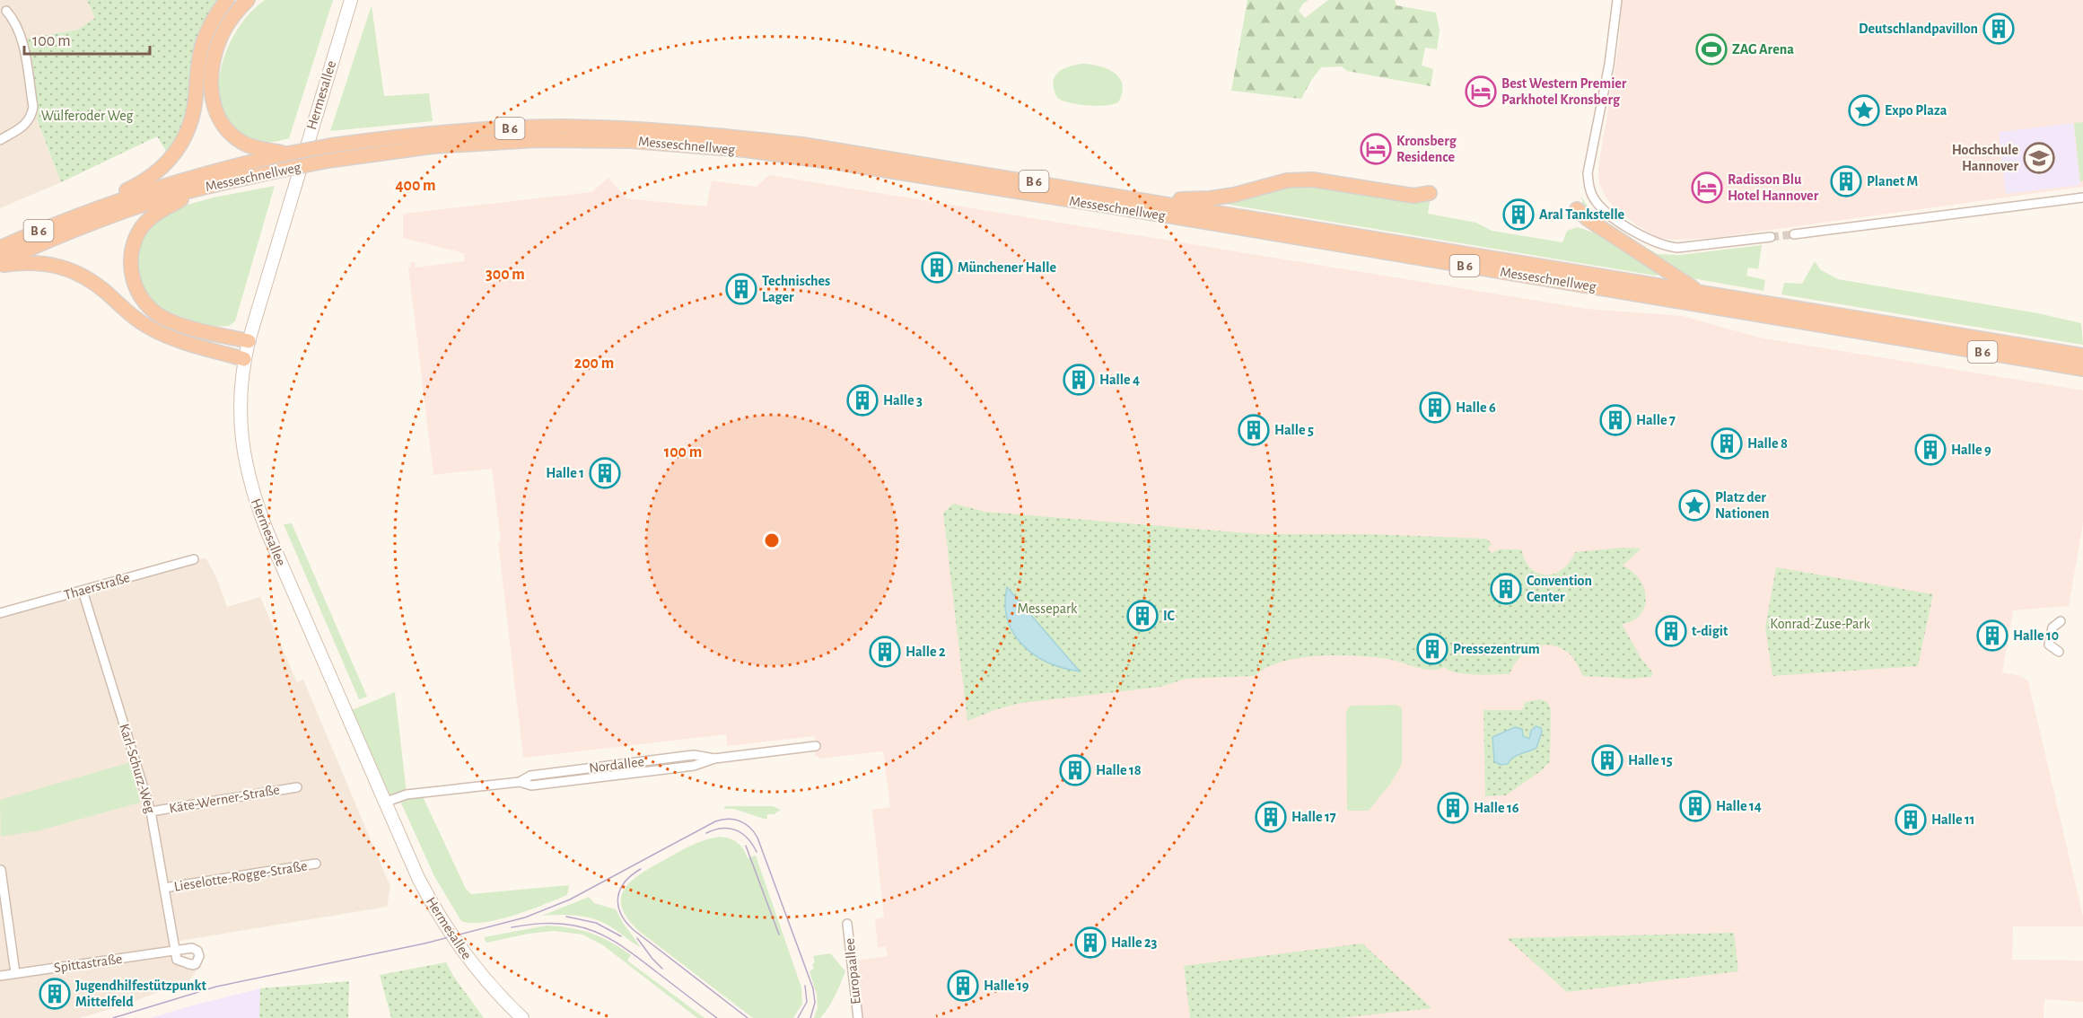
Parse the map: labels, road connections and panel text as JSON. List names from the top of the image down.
{
  "streets": {
    "highway": ["B 6", "Messeschnellweg"],
    "main road": ["Hermesallee"],
    "street": [
      "Thaerstraße",
      "Nordallee",
      "Karl-Schurz-Weg",
      "Käte-Werner-Straße",
      "Lieselotte-Rogge-Straße",
      "Spittastraße",
      "Europaallee"
    ]
  },
  "crossings": [
    ["Hermesallee", "Nordallee"],
    ["Thaerstraße", "Karl-Schurz-Weg"],
    ["Karl-Schurz-Weg", "Käte-Werner-Straße"],
    ["Karl-Schurz-Weg", "Lieselotte-Rogge-Straße"],
    ["Karl-Schurz-Weg", "Spittastraße"]
  ],
  "parks": ["Wülferoder Weg", "Messepark", "Konrad-Zuse-Park"],
  "places": {
    "building": [
      "Deutschlandpavillon",
      "Planet M",
      "Aral Tankstelle",
      "Münchener Halle",
      "Technisches Lager",
      "Halle 4",
      "Halle 3",
      "Halle 6",
      "Halle 7",
      "Halle 5",
      "Halle 8",
      "Halle 9",
      "Halle 1",
      "Convention Center",
      "IC",
      "t-digit",
      "Halle 10",
      "Pressezentrum",
      "Halle 2",
      "Halle 15",
      "Halle 18",
      "Halle 14",
      "Halle 16",
      "Halle 17",
      "Halle 11",
      "Halle 23",
      "Halle 19",
      "Jugendhilfestützpunkt Mittelfeld"
    ],
    "sports": ["ZAG Arena"],
    "hotel": ["Best Western Premier Parkhotel Kronsberg", "Kronsberg Residence", "Radisson Blu Hotel Hannover"],
    "place": ["Expo Plaza", "Platz der Nationen"],
    "school or university": ["Hochschule Hannover"]
  },
  "scale_bar": "100 m",
  "rings": [
    "400 m",
    "300 m",
    "200 m",
    "100 m"
  ]
}
